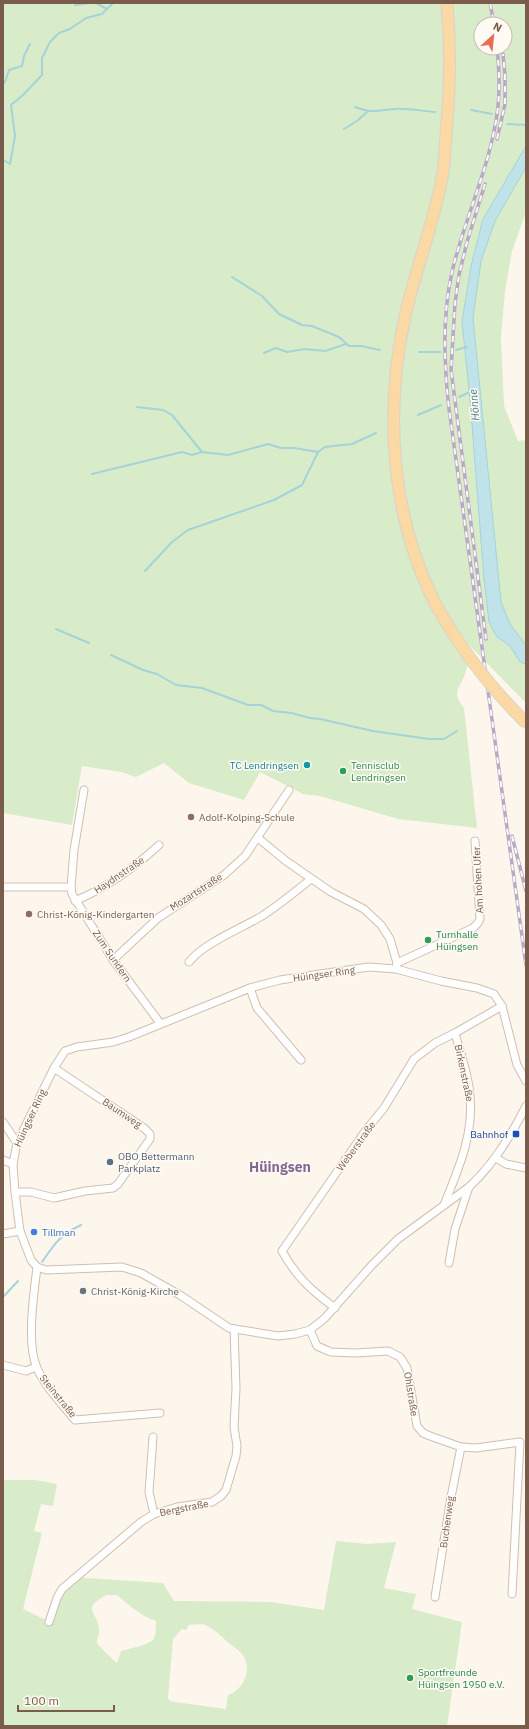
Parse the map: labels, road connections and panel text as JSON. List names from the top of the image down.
{
  "streets": {
    "street": [
      "Haydnstraße",
      "Am hohen Ufer",
      "Mozartstraße",
      "Zum Sundern",
      "Hüingser Ring",
      "Birkenstraße",
      "Baumweg",
      "Weberstraße",
      "Ohlstraße",
      "Steinstraße",
      "Bergstraße",
      "Buchenweg"
    ]
  },
  "crossings": [
    ["Haydnstraße", "Zum Sundern"],
    ["Am hohen Ufer", "Hüingser Ring"],
    ["Mozartstraße", "Zum Sundern"],
    ["Zum Sundern", "Hüingser Ring"],
    ["Hüingser Ring", "Baumweg"],
    ["Hüingser Ring", "Weberstraße"],
    ["Hüingser Ring", "Steinstraße"],
    ["Birkenstraße", "Weberstraße"],
    ["Ohlstraße", "Buchenweg"]
  ],
  "districts": ["Hüingsen"],
  "water": ["Hönne"],
  "places": {
    "other": [
      "TC Lendringsen",
      "Tennisclub Lendringsen",
      "Adolf-Kolping-Schule",
      "Christ-König-Kindergarten",
      "Turnhalle Hüingsen",
      "OBO Bettermann Parkplatz",
      "Tillman",
      "Christ-König-Kirche",
      "Sportfreunde Hüingsen 1950 e.V."
    ],
    "transit": ["Bahnhof"]
  },
  "scale_bar": "100 m",
  "north": "top right"
}
